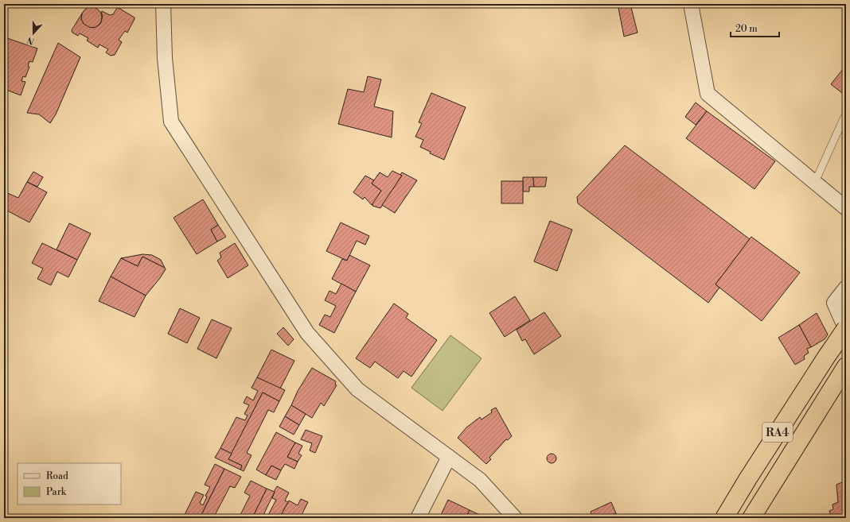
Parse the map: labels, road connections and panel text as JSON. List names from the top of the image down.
{
  "streets": {
    "highway": ["RA4"]
  },
  "legend": ["Road", "Park"],
  "scale_bar": "20 m",
  "north": "bottom"
}
